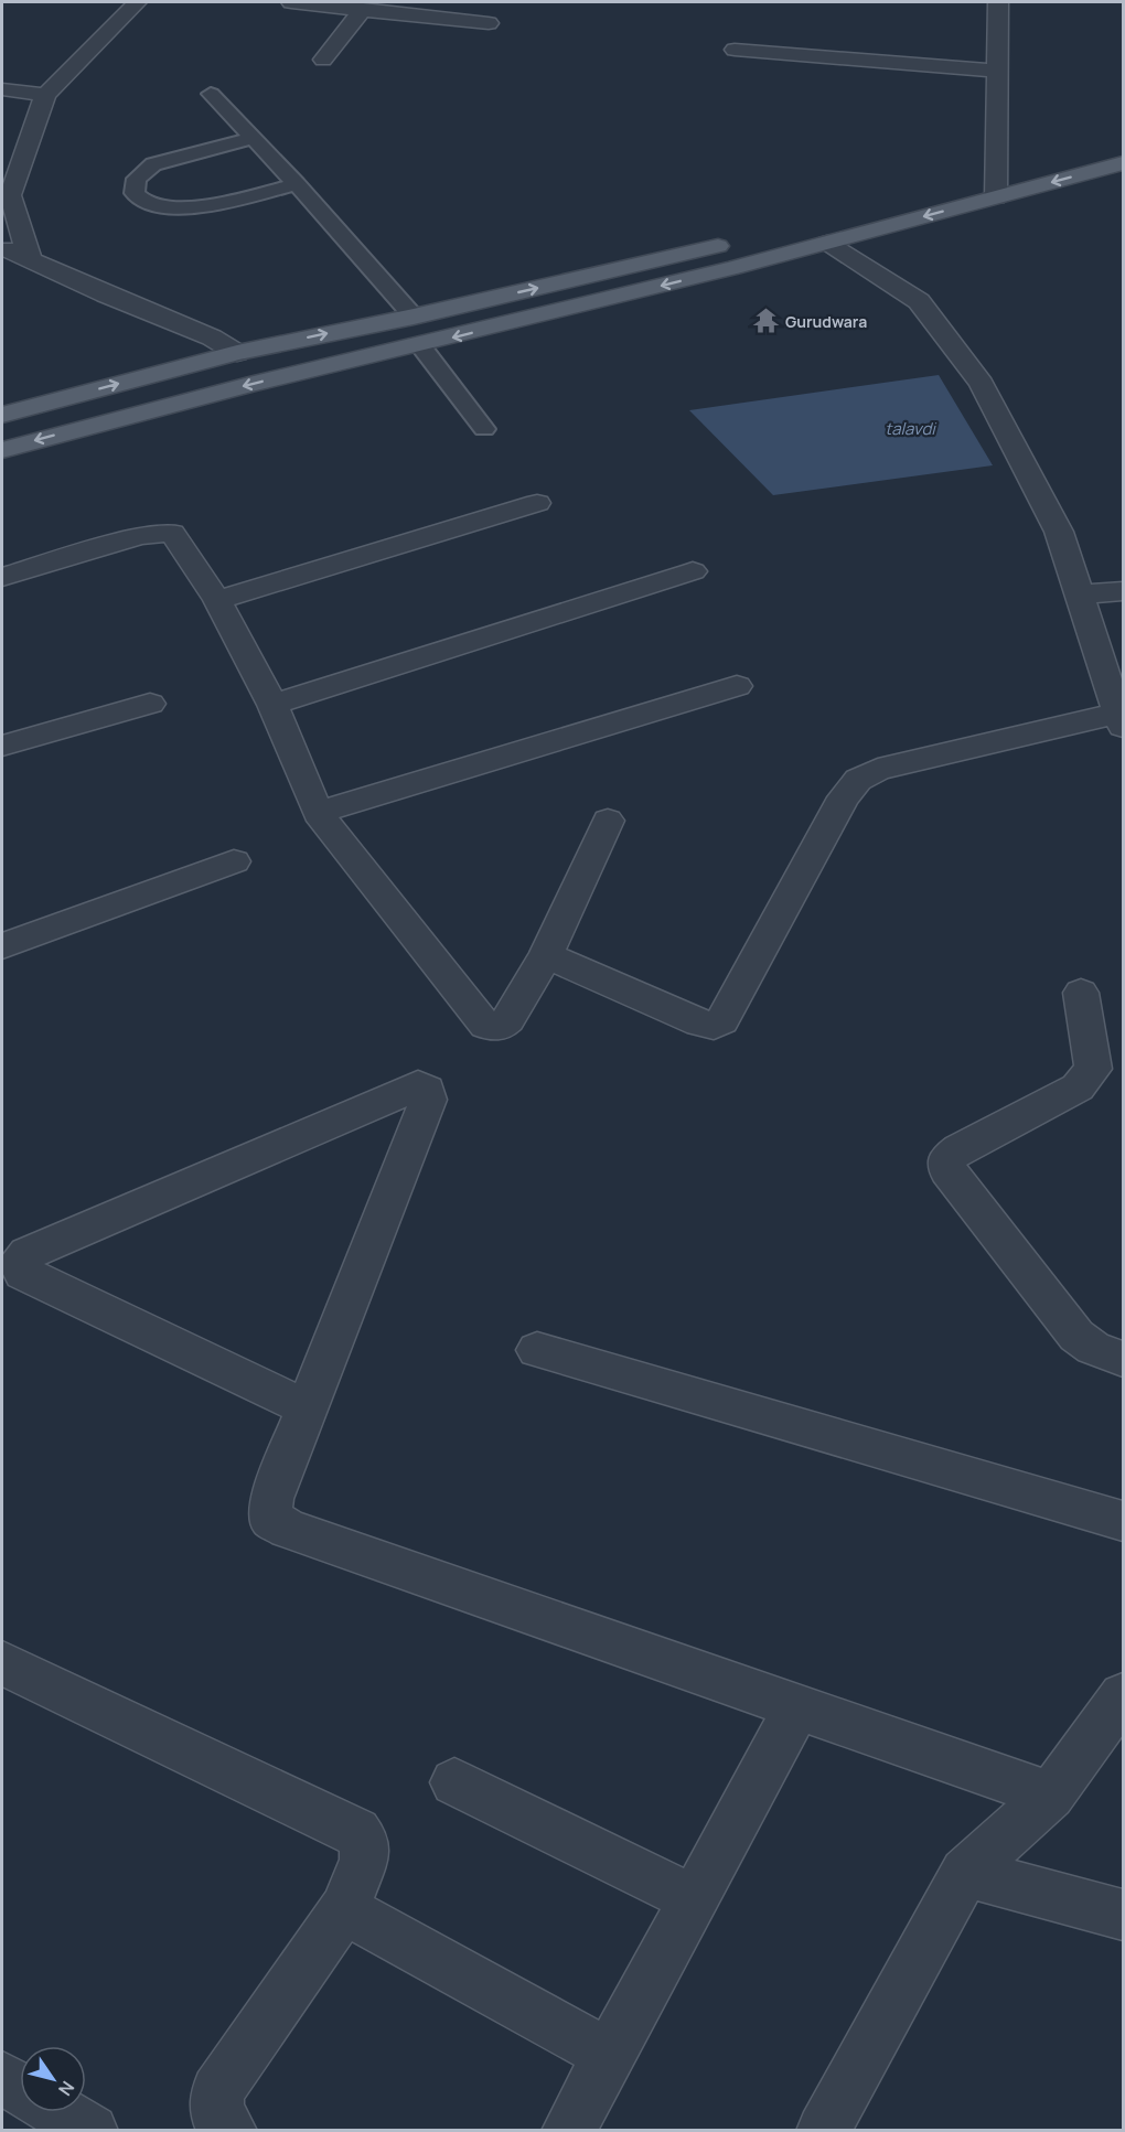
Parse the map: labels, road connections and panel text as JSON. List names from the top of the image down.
{
  "water": ["talavdi"],
  "places": {
    "temple": ["Gurudwara"]
  },
  "north": "bottom right"
}
